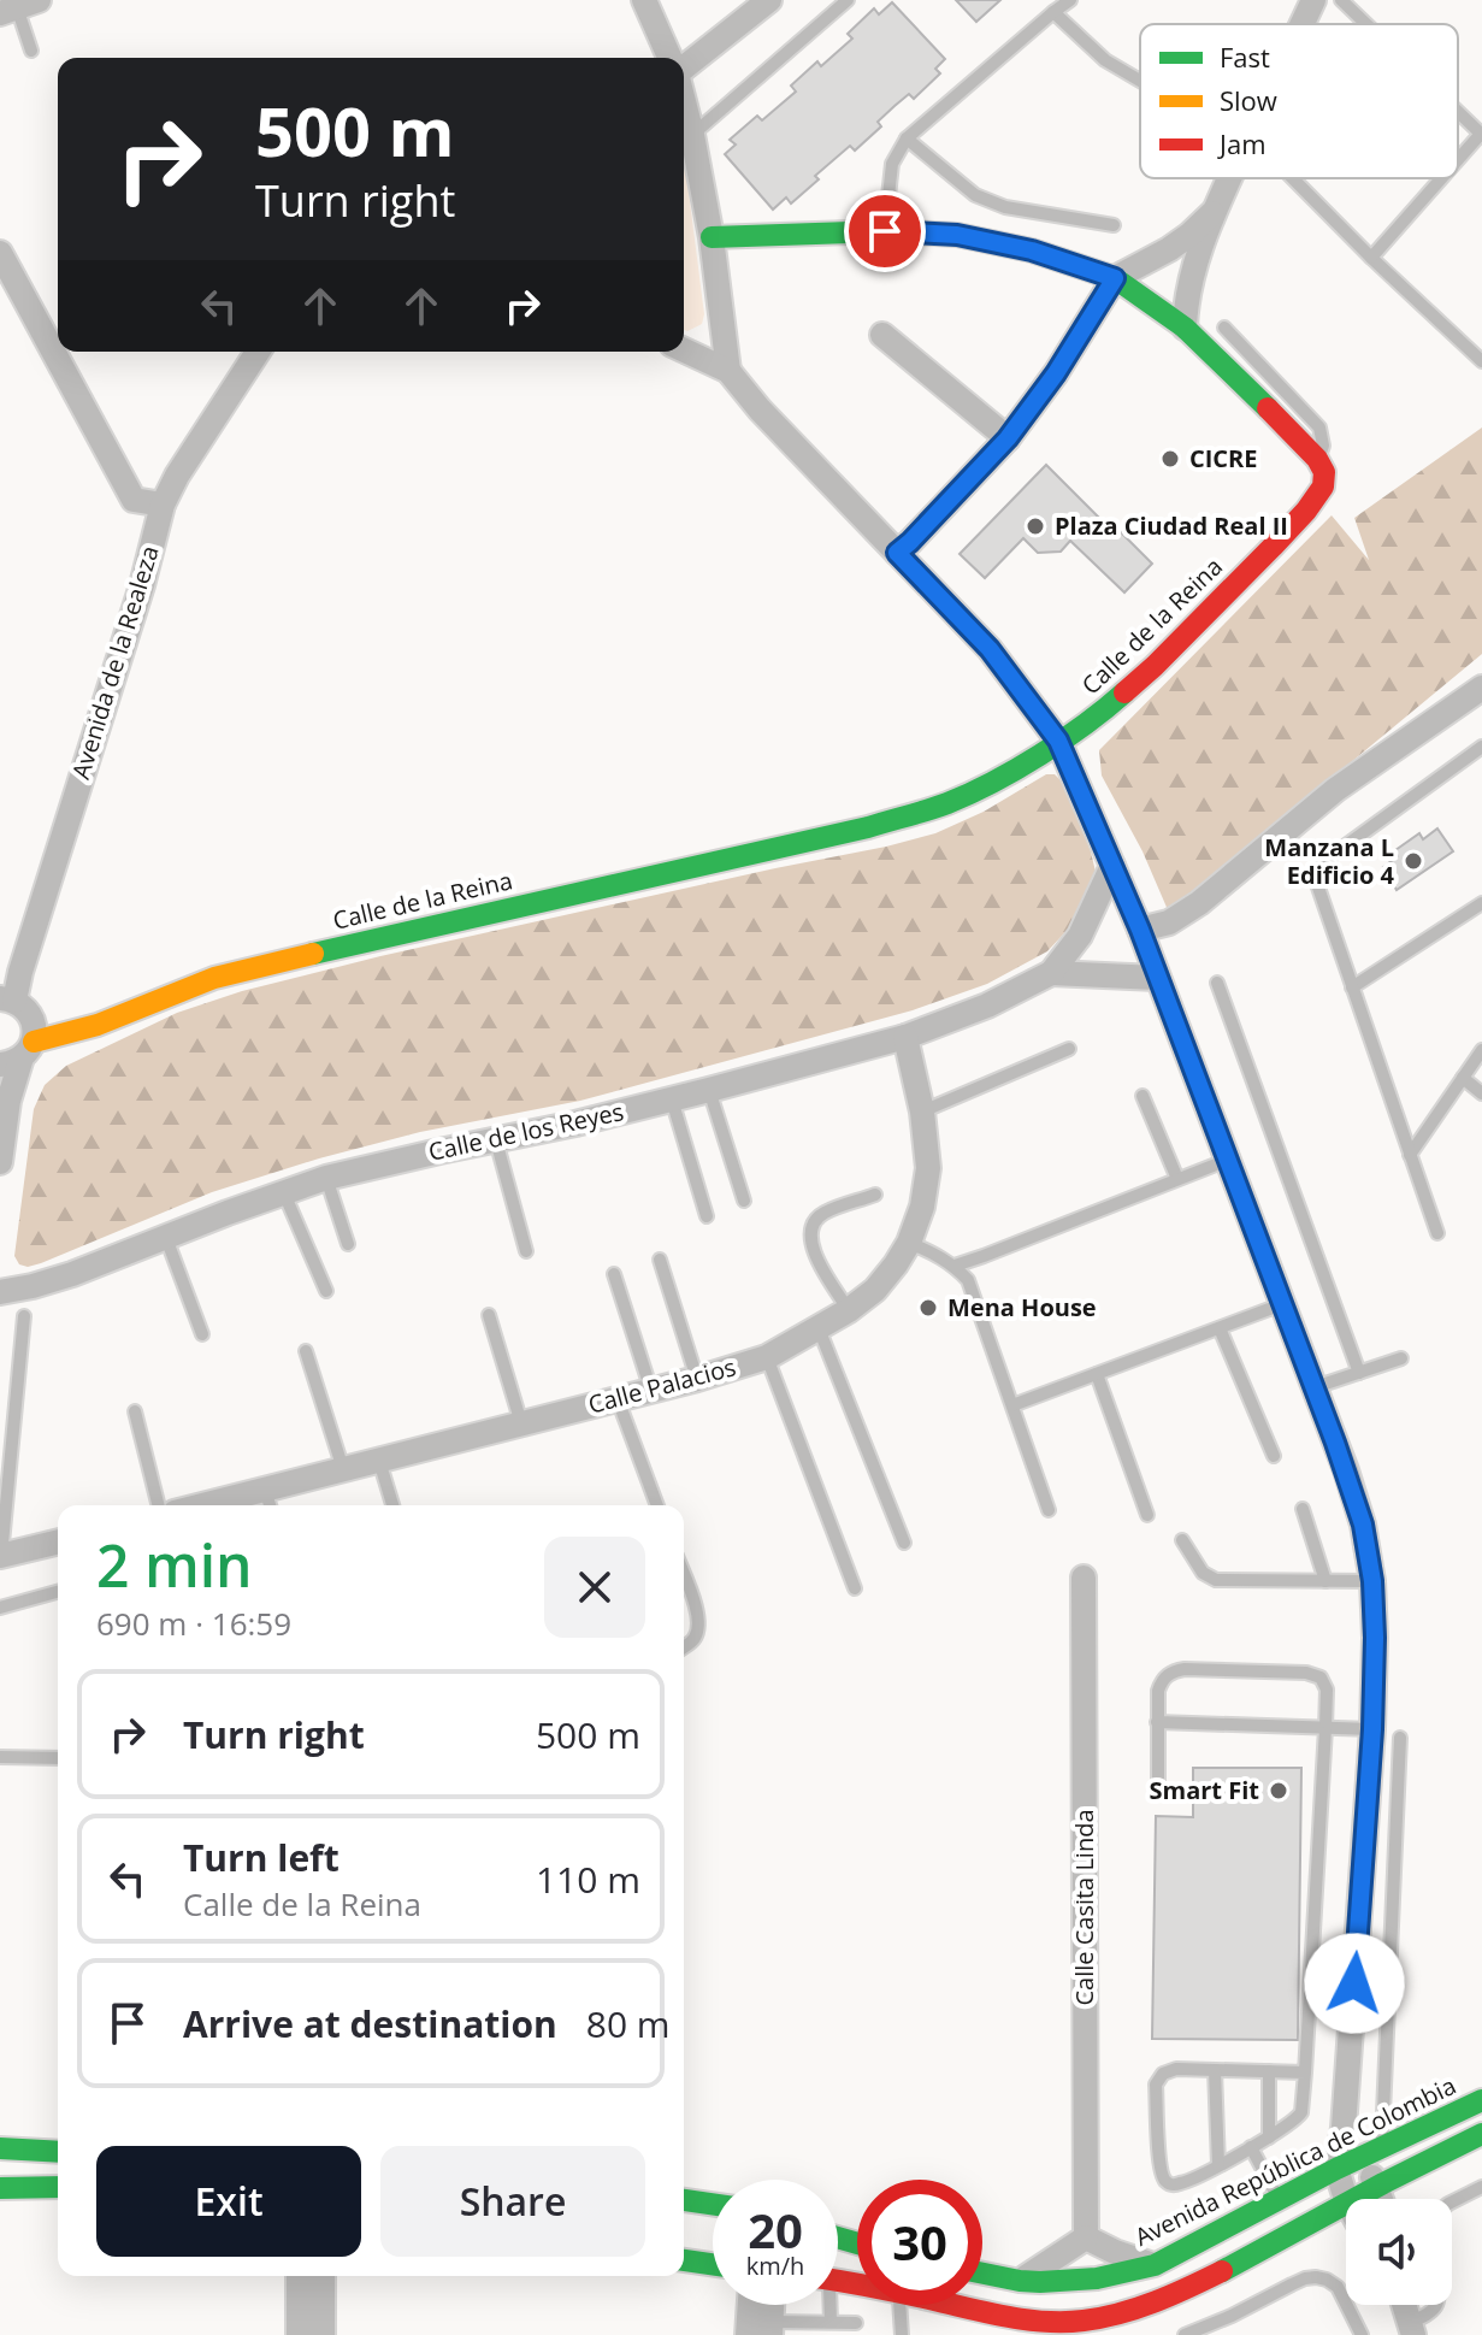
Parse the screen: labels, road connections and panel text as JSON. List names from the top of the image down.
{
  "streets": {
    "street": [
      "Calle de la Reina",
      "Avenida de la Realeza",
      "Calle de los Reyes",
      "Calle Palacios",
      "Calle Casita Linda",
      "Avenida República de Colombia"
    ]
  },
  "crossings": [
    ["Calle de los Reyes", "Calle Palacios"]
  ],
  "places": [
    "CICRE",
    "Plaza Ciudad Real II",
    "Manzana L Edificio 4",
    "Mena House",
    "Smart Fit"
  ],
  "legend": ["Fast", "Slow", "Jam"],
  "page": {
    "turn": ["500 m", "Turn right"],
    "heading": ["2 min", "690 m · 16:59"],
    "list": [
      {
        "name": "Turn right",
        "value": "500 m"
      },
      {
        "name": "Turn left",
        "note": "Calle de la Reina",
        "value": "110 m"
      },
      {
        "name": "Arrive at destination",
        "value": "80 m"
      }
    ],
    "buttons": ["Exit", "Share"],
    "speed": "20 km/h",
    "limit": "30"
  }
}
